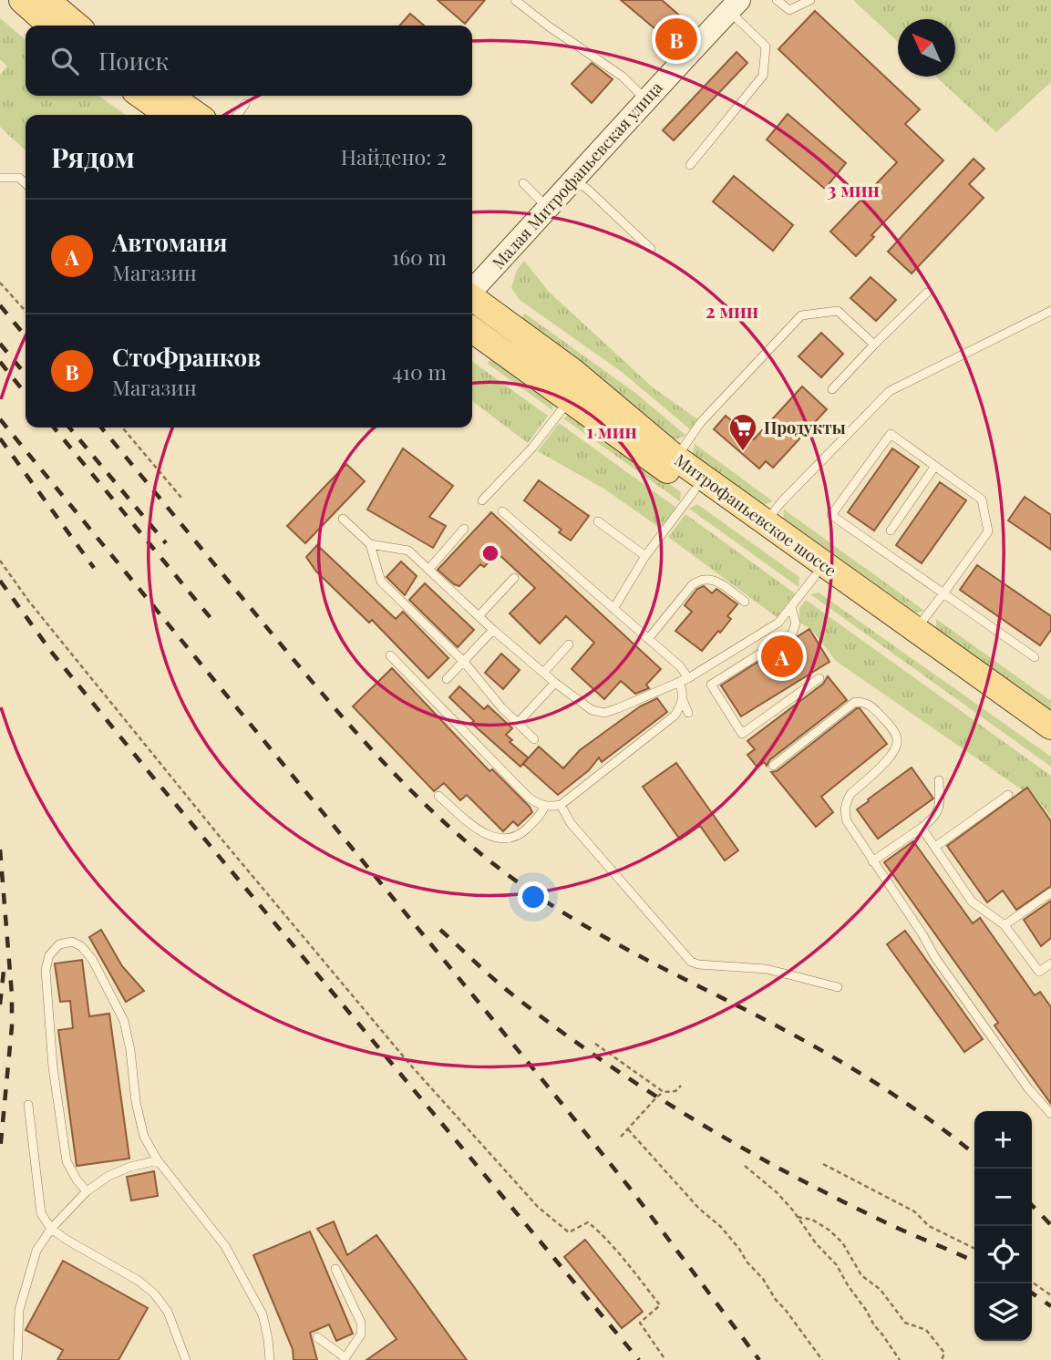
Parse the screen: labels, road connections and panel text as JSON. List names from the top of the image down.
{
  "streets": {
    "main road": ["Митрофаньевское шоссе"],
    "street": ["Малая Митрофаньевская улица"]
  },
  "places": {
    "supermarket": ["Продукты"]
  },
  "north": "top left",
  "page": {
    "pins": ["B", "A"],
    "search": "Поиск",
    "heading": ["Рядом", "Найдено: 2"],
    "list": [
      {
        "mark": "A",
        "name": "Автоманя",
        "note": "Магазин",
        "value": "160 m"
      },
      {
        "mark": "B",
        "name": "СтоФранков",
        "note": "Магазин",
        "value": "410 m"
      }
    ],
    "map_buttons": ["+", "−"]
  },
  "rings": ["3 мин", "2 мин", "1 мин"]
}
